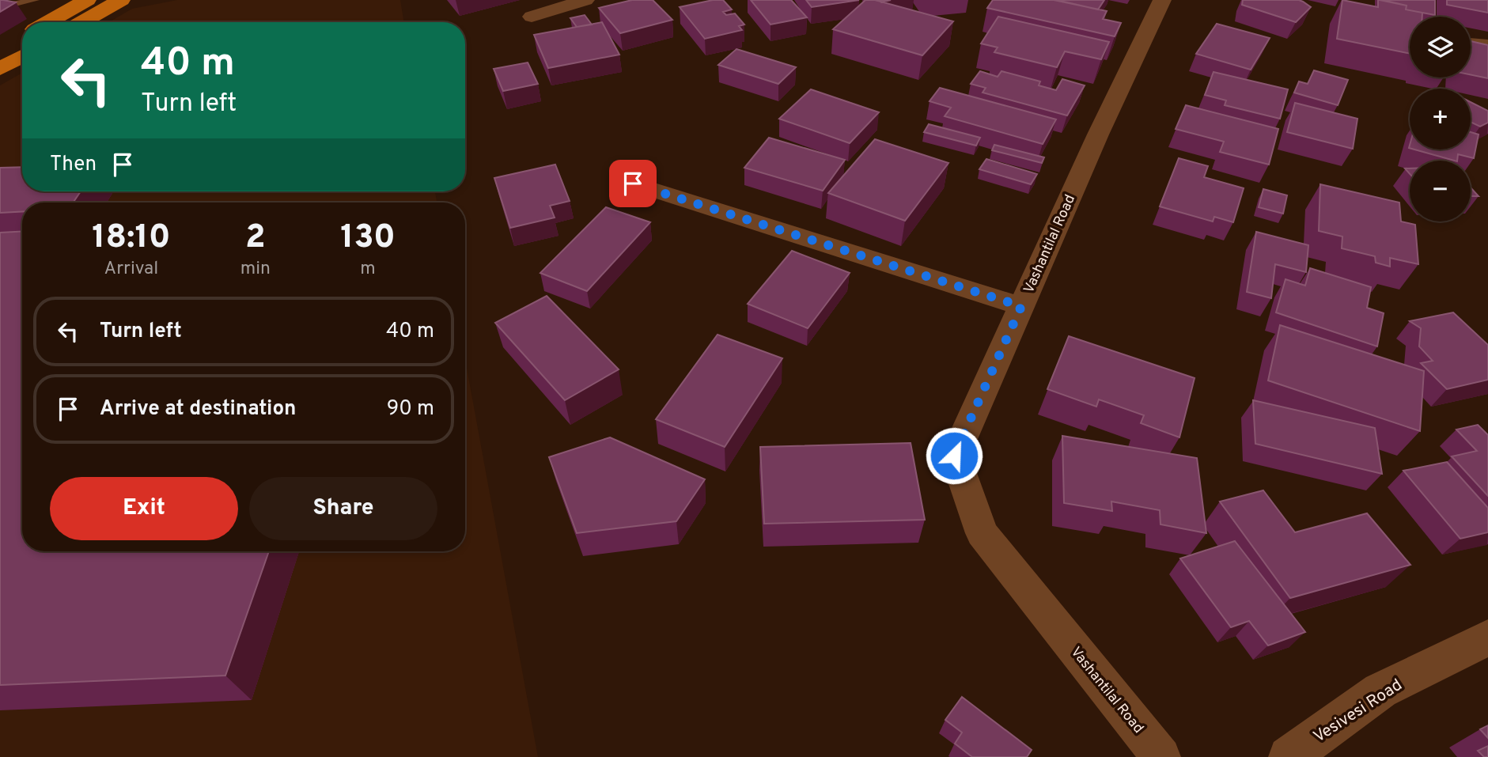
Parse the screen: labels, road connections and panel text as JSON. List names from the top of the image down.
{
  "streets": {
    "street": ["Vashantilal Road", "Vesivesi Road"]
  },
  "page": {
    "map_buttons": ["+", "−"],
    "turn": ["40 m", "Turn left"],
    "then": "Then",
    "eta": [
      "18:10",
      "Arrival",
      "2",
      "min",
      "130",
      "m"
    ],
    "list": [
      {
        "name": "Turn left",
        "value": "40 m"
      },
      {
        "name": "Arrive at destination",
        "value": "90 m"
      }
    ],
    "buttons": ["Exit", "Share"]
  }
}
